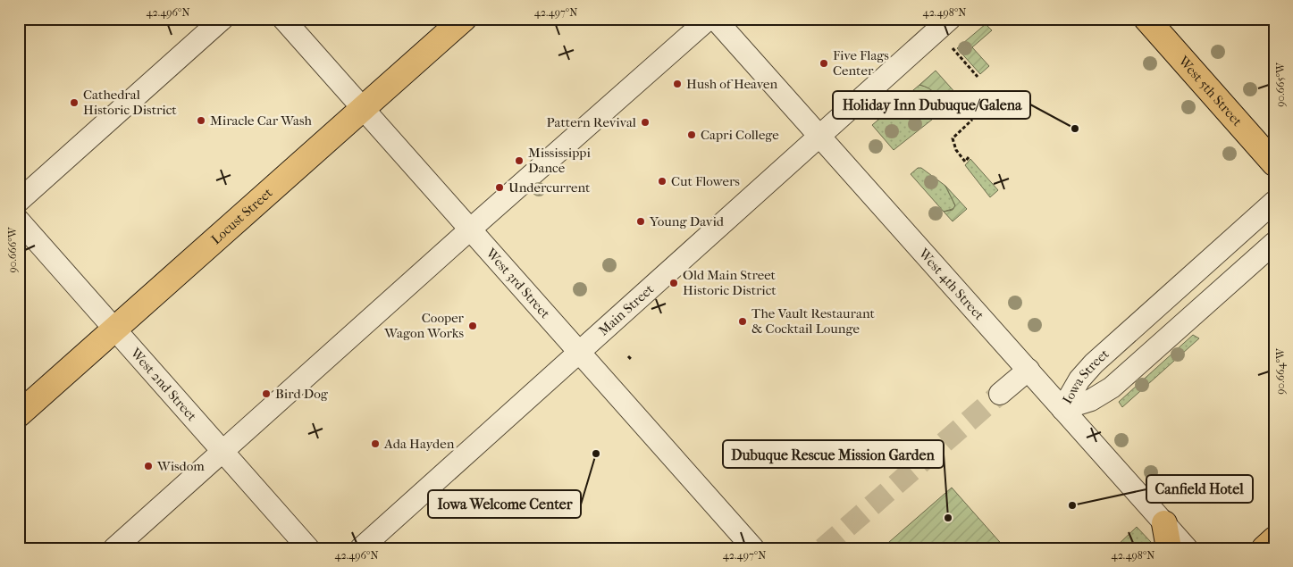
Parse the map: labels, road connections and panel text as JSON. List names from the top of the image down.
{
  "streets": {
    "main road": ["West 5th Street", "Locust Street"],
    "street": [
      "West 3rd Street",
      "West 4th Street",
      "Main Street",
      "Iowa Street",
      "West 2nd Street"
    ]
  },
  "crossings": [
    ["Locust Street", "West 3rd Street"],
    ["Locust Street", "West 2nd Street"],
    ["West 3rd Street", "Main Street"],
    ["West 4th Street", "Main Street"],
    ["West 4th Street", "Iowa Street"]
  ],
  "places": [
    "Five Flags Center",
    "Hush of Heaven",
    "Cathedral Historic District",
    "Miracle Car Wash",
    "Pattern Revival",
    "Holiday Inn Dubuque/Galena",
    "Capri College",
    "Mississippi Dance",
    "Cut Flowers",
    "Undercurrent",
    "Young David",
    "Old Main Street Historic District",
    "The Vault Restaurant & Cocktail Lounge",
    "Cooper Wagon Works",
    "Bird Dog",
    "Ada Hayden",
    "Iowa Welcome Center",
    "Wisdom",
    "Canfield Hotel",
    "Dubuque Rescue Mission Garden"
  ],
  "coordinates": [
    "42.496°N",
    "42.497°N",
    "42.498°N",
    "90.665°W",
    "90.666°W",
    "90.664°W"
  ]
}
